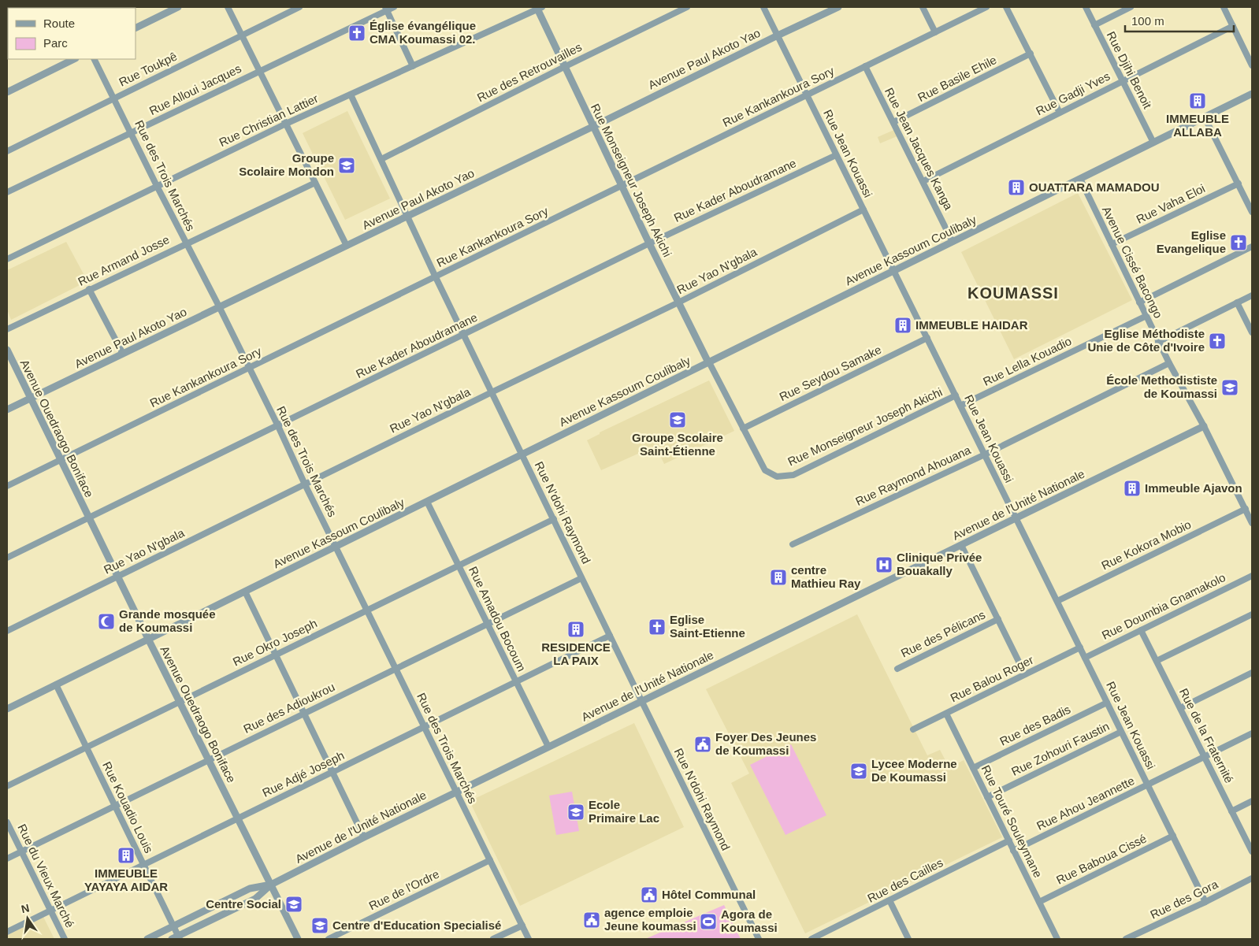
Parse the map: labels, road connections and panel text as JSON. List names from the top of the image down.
{
  "streets": {
    "street": [
      "Avenue Paul Akoto Yao",
      "Rue Toukpê",
      "Rue Djihi Benoit",
      "Rue des Retrouvailles",
      "Rue Basile Ehile",
      "Rue Alloui Jacques",
      "Rue Gadji Yves",
      "Rue Kankankoura Sory",
      "Rue Christian Lattier",
      "Rue Jean Jacques Kanga",
      "Rue Jean Kouassi",
      "Rue des Trois Marchés",
      "Rue Monseigneur Joseph Akichi",
      "Rue Kader Aboudramane",
      "Rue Vaha Eloi",
      "Avenue Kassoum Coulibaly",
      "Rue Armand Josse",
      "Avenue Cissé Bacongo",
      "Rue Yao N'gbala",
      "Rue Lella Kouadio",
      "Rue Seydou Samake",
      "Avenue Ouedraogo Boniface",
      "Rue Raymond Ahouana",
      "Avenue de l'Unité Nationale",
      "Rue N'dohi Raymond",
      "Rue Kokora Mobio",
      "Rue Doumbia Gnamakolo",
      "Rue Amadou Bocoum",
      "Rue des Pélicans",
      "Rue Okro Joseph",
      "Rue Balou Roger",
      "Rue des Adioukrou",
      "Rue des Badis",
      "Rue de la Fraternité",
      "Rue Zohouri Faustin",
      "Rue Adjé Joseph",
      "Rue Ahou Jeannette",
      "Rue Kouadio Louis",
      "Rue Touré Souleymane",
      "Rue Baboua Cissé",
      "Rue du Vieux Marché",
      "Rue des Cailles",
      "Rue de l'Ordre",
      "Rue des Gora"
    ]
  },
  "crossings": [
    ["Avenue Paul Akoto Yao", "Rue Jean Kouassi"],
    ["Avenue Paul Akoto Yao", "Rue des Trois Marchés"],
    ["Avenue Paul Akoto Yao", "Rue Monseigneur Joseph Akichi"],
    ["Avenue Paul Akoto Yao", "Avenue Ouedraogo Boniface"],
    ["Avenue Paul Akoto Yao", "Rue N'dohi Raymond"],
    ["Rue Toukpê", "Rue des Trois Marchés"],
    ["Rue Djihi Benoit", "Rue Gadji Yves"],
    ["Rue Djihi Benoit", "Avenue Kassoum Coulibaly"],
    ["Rue des Retrouvailles", "Rue Monseigneur Joseph Akichi"],
    ["Rue des Retrouvailles", "Rue N'dohi Raymond"],
    ["Rue Basile Ehile", "Rue Jean Jacques Kanga"],
    ["Rue Alloui Jacques", "Rue des Trois Marchés"],
    ["Rue Gadji Yves", "Rue Jean Jacques Kanga"],
    ["Rue Kankankoura Sory", "Rue Jean Jacques Kanga"],
    ["Rue Kankankoura Sory", "Rue Jean Kouassi"],
    ["Rue Kankankoura Sory", "Rue des Trois Marchés"],
    ["Rue Kankankoura Sory", "Rue Monseigneur Joseph Akichi"],
    ["Rue Kankankoura Sory", "Avenue Ouedraogo Boniface"],
    ["Rue Kankankoura Sory", "Rue N'dohi Raymond"],
    ["Rue Christian Lattier", "Rue des Trois Marchés"],
    ["Rue Christian Lattier", "Rue Monseigneur Joseph Akichi"],
    ["Rue Christian Lattier", "Rue N'dohi Raymond"],
    ["Rue Jean Jacques Kanga", "Avenue Kassoum Coulibaly"],
    ["Rue Jean Kouassi", "Rue Monseigneur Joseph Akichi"],
    ["Rue Jean Kouassi", "Rue Kader Aboudramane"],
    ["Rue Jean Kouassi", "Avenue Kassoum Coulibaly"],
    ["Rue Jean Kouassi", "Rue Yao N'gbala"],
    ["Rue Jean Kouassi", "Rue Lella Kouadio"],
    ["Rue Jean Kouassi", "Rue Seydou Samake"],
    ["Rue Jean Kouassi", "Rue Raymond Ahouana"],
    ["Rue Jean Kouassi", "Avenue de l'Unité Nationale"],
    ["Rue Jean Kouassi", "Rue Kokora Mobio"],
    ["Rue Jean Kouassi", "Rue Doumbia Gnamakolo"],
    ["Rue Jean Kouassi", "Rue Balou Roger"],
    ["Rue Jean Kouassi", "Rue des Badis"],
    ["Rue Jean Kouassi", "Rue Zohouri Faustin"],
    ["Rue Jean Kouassi", "Rue Ahou Jeannette"],
    ["Rue Jean Kouassi", "Rue Baboua Cissé"],
    ["Rue Jean Kouassi", "Rue des Gora"],
    ["Rue des Trois Marchés", "Rue Kader Aboudramane"],
    ["Rue des Trois Marchés", "Avenue Kassoum Coulibaly"],
    ["Rue des Trois Marchés", "Rue Armand Josse"],
    ["Rue des Trois Marchés", "Rue Yao N'gbala"],
    ["Rue des Trois Marchés", "Avenue de l'Unité Nationale"],
    ["Rue des Trois Marchés", "Rue Okro Joseph"],
    ["Rue des Trois Marchés", "Rue des Adioukrou"],
    ["Rue des Trois Marchés", "Rue Adjé Joseph"],
    ["Rue des Trois Marchés", "Rue de l'Ordre"],
    ["Rue Monseigneur Joseph Akichi", "Rue Kader Aboudramane"],
    ["Rue Monseigneur Joseph Akichi", "Avenue Kassoum Coulibaly"],
    ["Rue Monseigneur Joseph Akichi", "Rue Yao N'gbala"],
    ["Rue Monseigneur Joseph Akichi", "Rue Seydou Samake"],
    ["Rue Kader Aboudramane", "Avenue Ouedraogo Boniface"],
    ["Rue Kader Aboudramane", "Rue N'dohi Raymond"],
    ["Rue Vaha Eloi", "Avenue Cissé Bacongo"],
    ["Avenue Kassoum Coulibaly", "Avenue Cissé Bacongo"],
    ["Avenue Kassoum Coulibaly", "Avenue Ouedraogo Boniface"],
    ["Avenue Kassoum Coulibaly", "Rue N'dohi Raymond"],
    ["Avenue Kassoum Coulibaly", "Rue Amadou Bocoum"],
    ["Avenue Kassoum Coulibaly", "Rue Kouadio Louis"],
    ["Avenue Cissé Bacongo", "Rue Lella Kouadio"],
    ["Avenue Cissé Bacongo", "Rue Raymond Ahouana"],
    ["Avenue Cissé Bacongo", "Avenue de l'Unité Nationale"],
    ["Avenue Cissé Bacongo", "Rue Kokora Mobio"],
    ["Rue Yao N'gbala", "Avenue Ouedraogo Boniface"],
    ["Rue Yao N'gbala", "Rue N'dohi Raymond"],
    ["Avenue Ouedraogo Boniface", "Avenue de l'Unité Nationale"],
    ["Avenue Ouedraogo Boniface", "Rue Okro Joseph"],
    ["Avenue Ouedraogo Boniface", "Rue des Adioukrou"],
    ["Avenue Ouedraogo Boniface", "Rue Adjé Joseph"],
    ["Avenue de l'Unité Nationale", "Rue N'dohi Raymond"],
    ["Avenue de l'Unité Nationale", "Rue Amadou Bocoum"],
    ["Avenue de l'Unité Nationale", "Rue Kouadio Louis"],
    ["Rue N'dohi Raymond", "Rue Okro Joseph"],
    ["Rue N'dohi Raymond", "Rue des Adioukrou"],
    ["Rue N'dohi Raymond", "Rue Adjé Joseph"],
    ["Rue Doumbia Gnamakolo", "Rue de la Fraternité"],
    ["Rue Amadou Bocoum", "Rue Okro Joseph"],
    ["Rue Amadou Bocoum", "Rue des Adioukrou"],
    ["Rue Amadou Bocoum", "Rue Adjé Joseph"],
    ["Rue Okro Joseph", "Rue Kouadio Louis"],
    ["Rue Balou Roger", "Rue Touré Souleymane"],
    ["Rue des Adioukrou", "Rue Kouadio Louis"],
    ["Rue des Adioukrou", "Rue du Vieux Marché"],
    ["Rue des Badis", "Rue Touré Souleymane"],
    ["Rue de la Fraternité", "Rue Ahou Jeannette"],
    ["Rue Zohouri Faustin", "Rue Touré Souleymane"],
    ["Rue Adjé Joseph", "Rue Kouadio Louis"],
    ["Rue Adjé Joseph", "Rue du Vieux Marché"],
    ["Rue Ahou Jeannette", "Rue Touré Souleymane"],
    ["Rue Touré Souleymane", "Rue Baboua Cissé"],
    ["Rue Touré Souleymane", "Rue des Cailles"]
  ],
  "districts": ["KOUMASSI"],
  "places": {
    "church": [
      "Église évangélique CMA Koumassi 02.",
      "Eglise Evangelique",
      "Eglise Méthodiste Unie de Côte d'Ivoire",
      "Eglise Saint-Etienne"
    ],
    "building": [
      "IMMEUBLE ALLABA",
      "OUATTARA MAMADOU",
      "IMMEUBLE HAIDAR",
      "Immeuble Ajavon",
      "centre Mathieu Ray",
      "RESIDENCE LA PAIX",
      "IMMEUBLE YAYAYA AIDAR"
    ],
    "school or university": [
      "Groupe Scolaire Mondon",
      "École Methodististe de Koumassi",
      "Groupe Scolaire Saint-Étienne",
      "Lycee Moderne De Koumassi",
      "Ecole Primaire Lac",
      "Centre Social",
      "Centre d'Education Specialisé"
    ],
    "hospital": ["Clinique Privée Bouakally"],
    "mosque": ["Grande mosquée de Koumassi"],
    "public building": ["Foyer Des Jeunes de Koumassi", "Hôtel Communal", "agence emploie Jeune koumassi"],
    "sports": ["Agora de Koumassi"]
  },
  "legend": ["Route", "Parc"],
  "scale_bar": "100 m",
  "north": "top"
}
